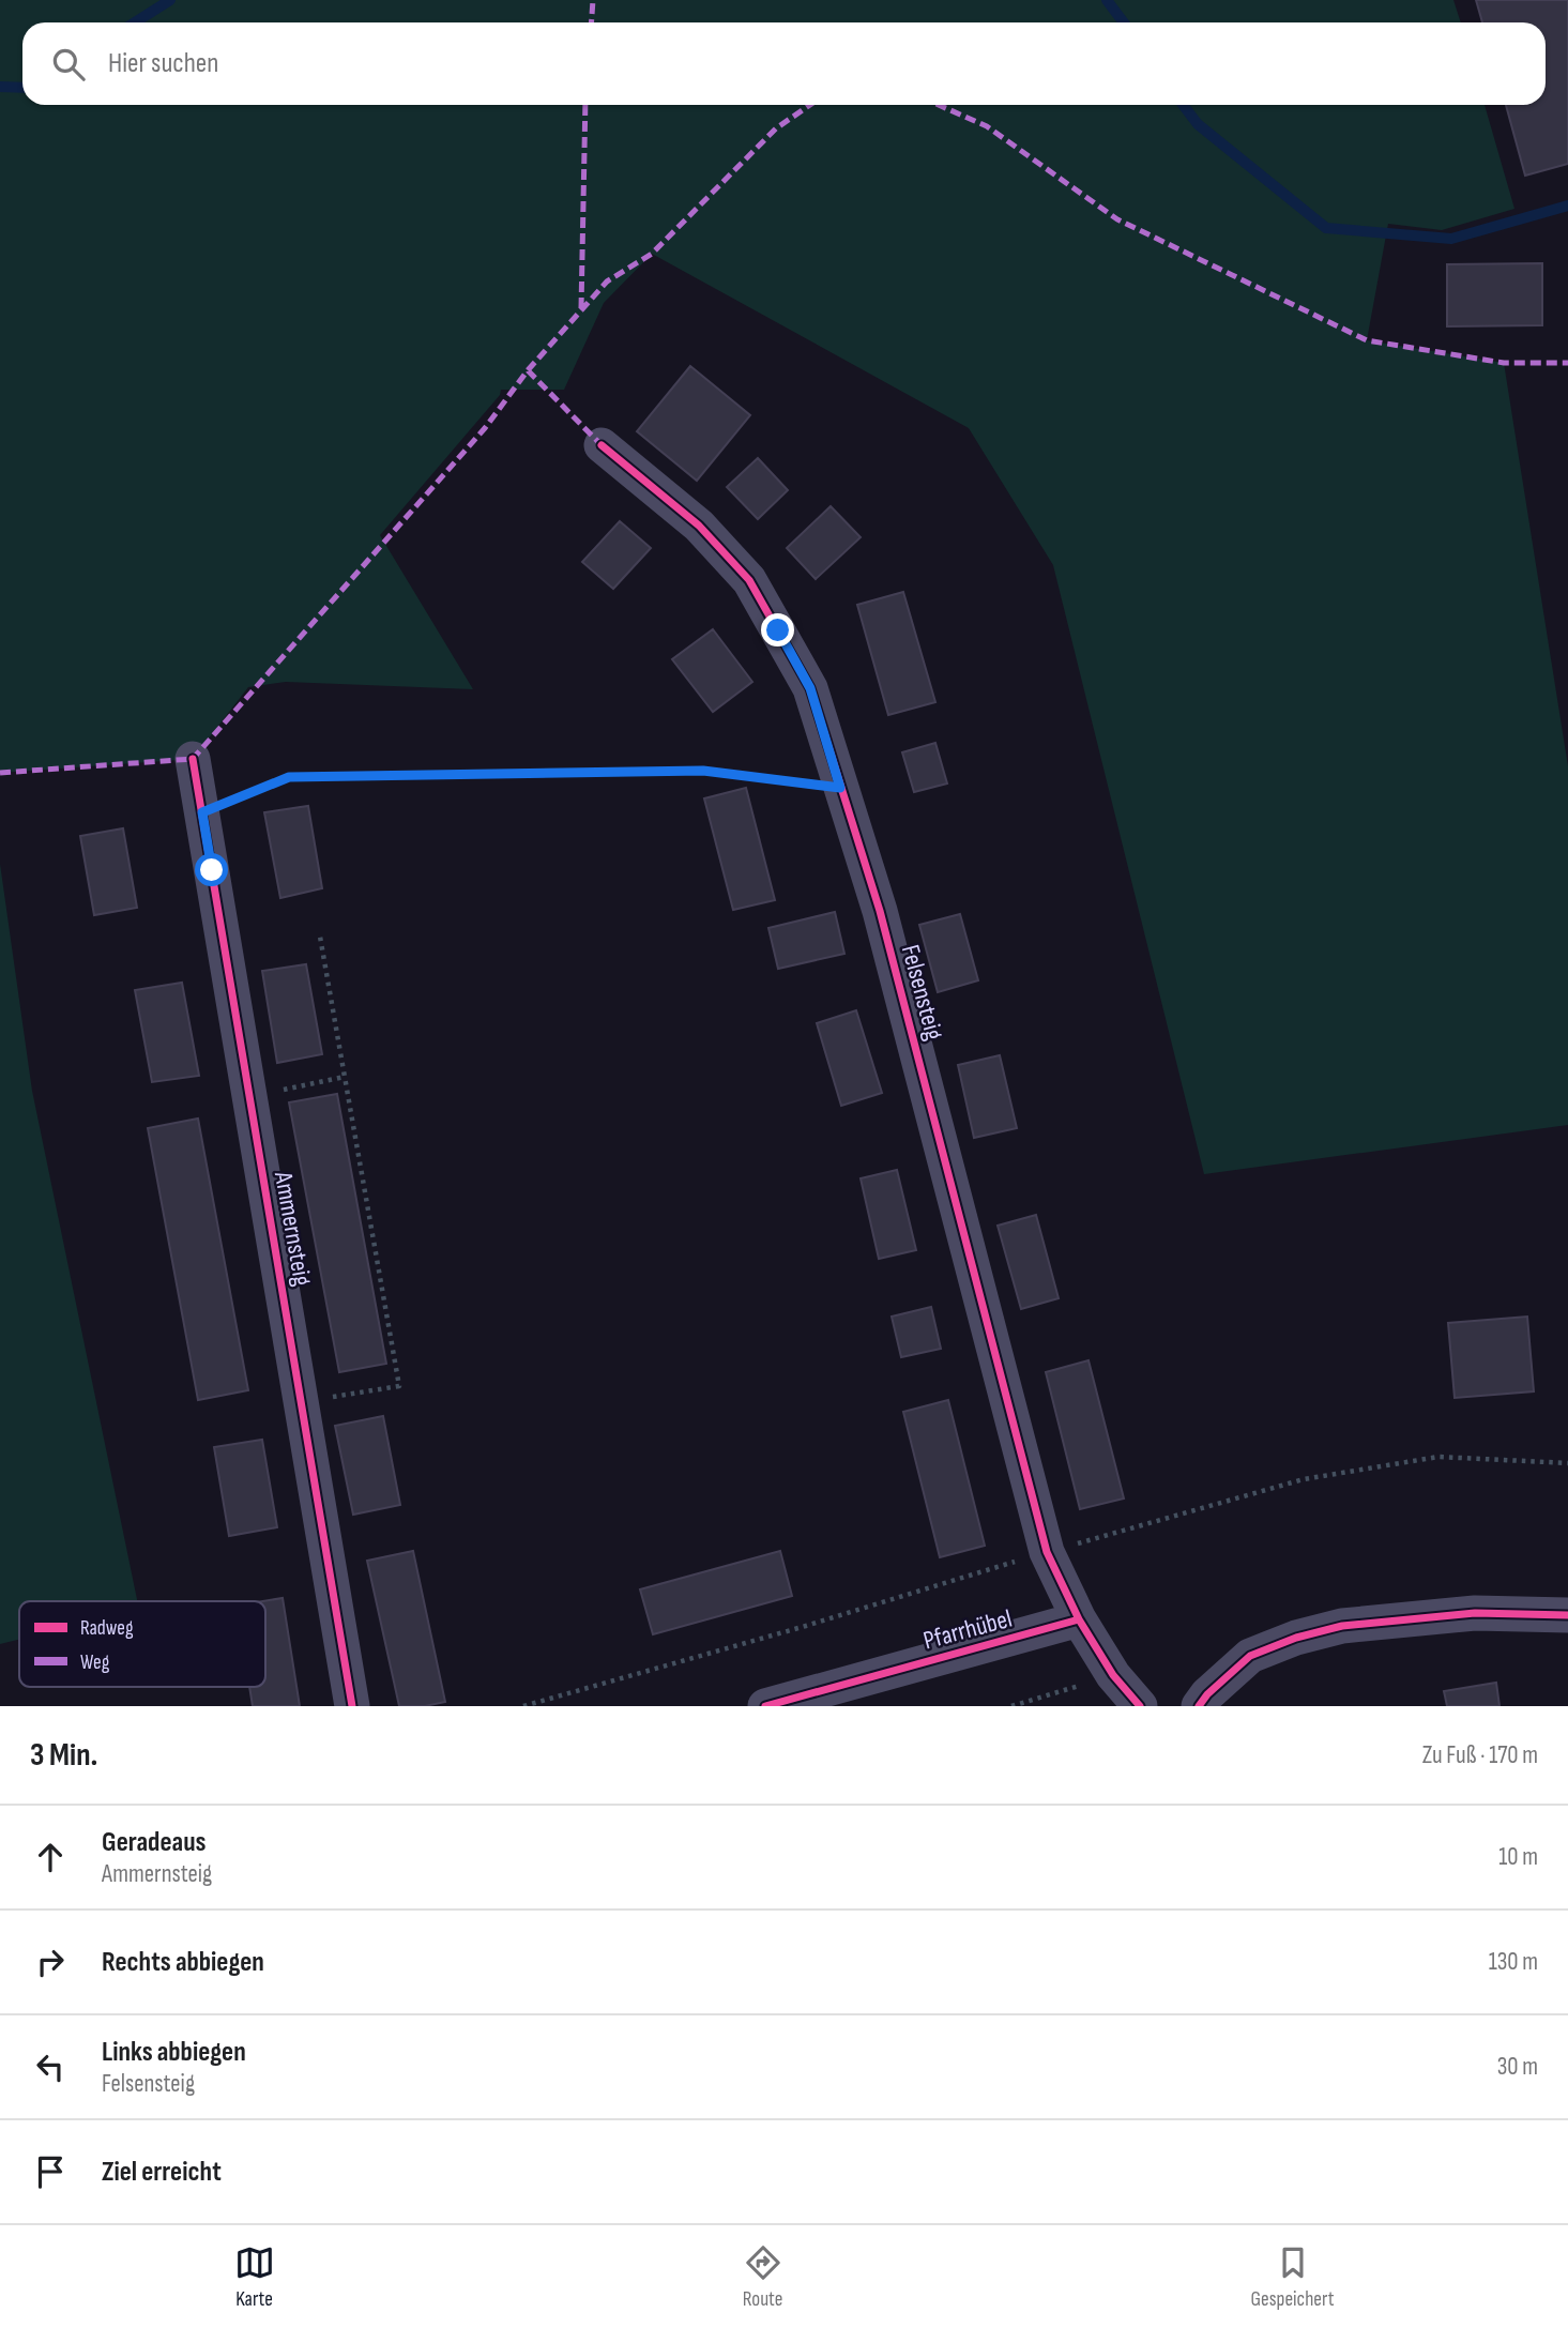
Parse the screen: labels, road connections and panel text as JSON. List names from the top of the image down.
{
  "streets": {
    "street": ["Felsensteig", "Ammernsteig", "Pfarrhübel"]
  },
  "crossings": [
    ["Felsensteig", "Pfarrhübel"]
  ],
  "legend": ["Radweg", "Weg"],
  "page": {
    "search": "Hier suchen",
    "heading": ["3 Min.", "Zu Fuß · 170 m"],
    "list": [
      ["Geradeaus", "Ammernsteig", "10 m"],
      ["Rechts abbiegen", "130 m"],
      ["Links abbiegen", "Felsensteig", "30 m"],
      "Ziel erreicht"
    ],
    "nav": ["Karte", "Route", "Gespeichert"]
  }
}
